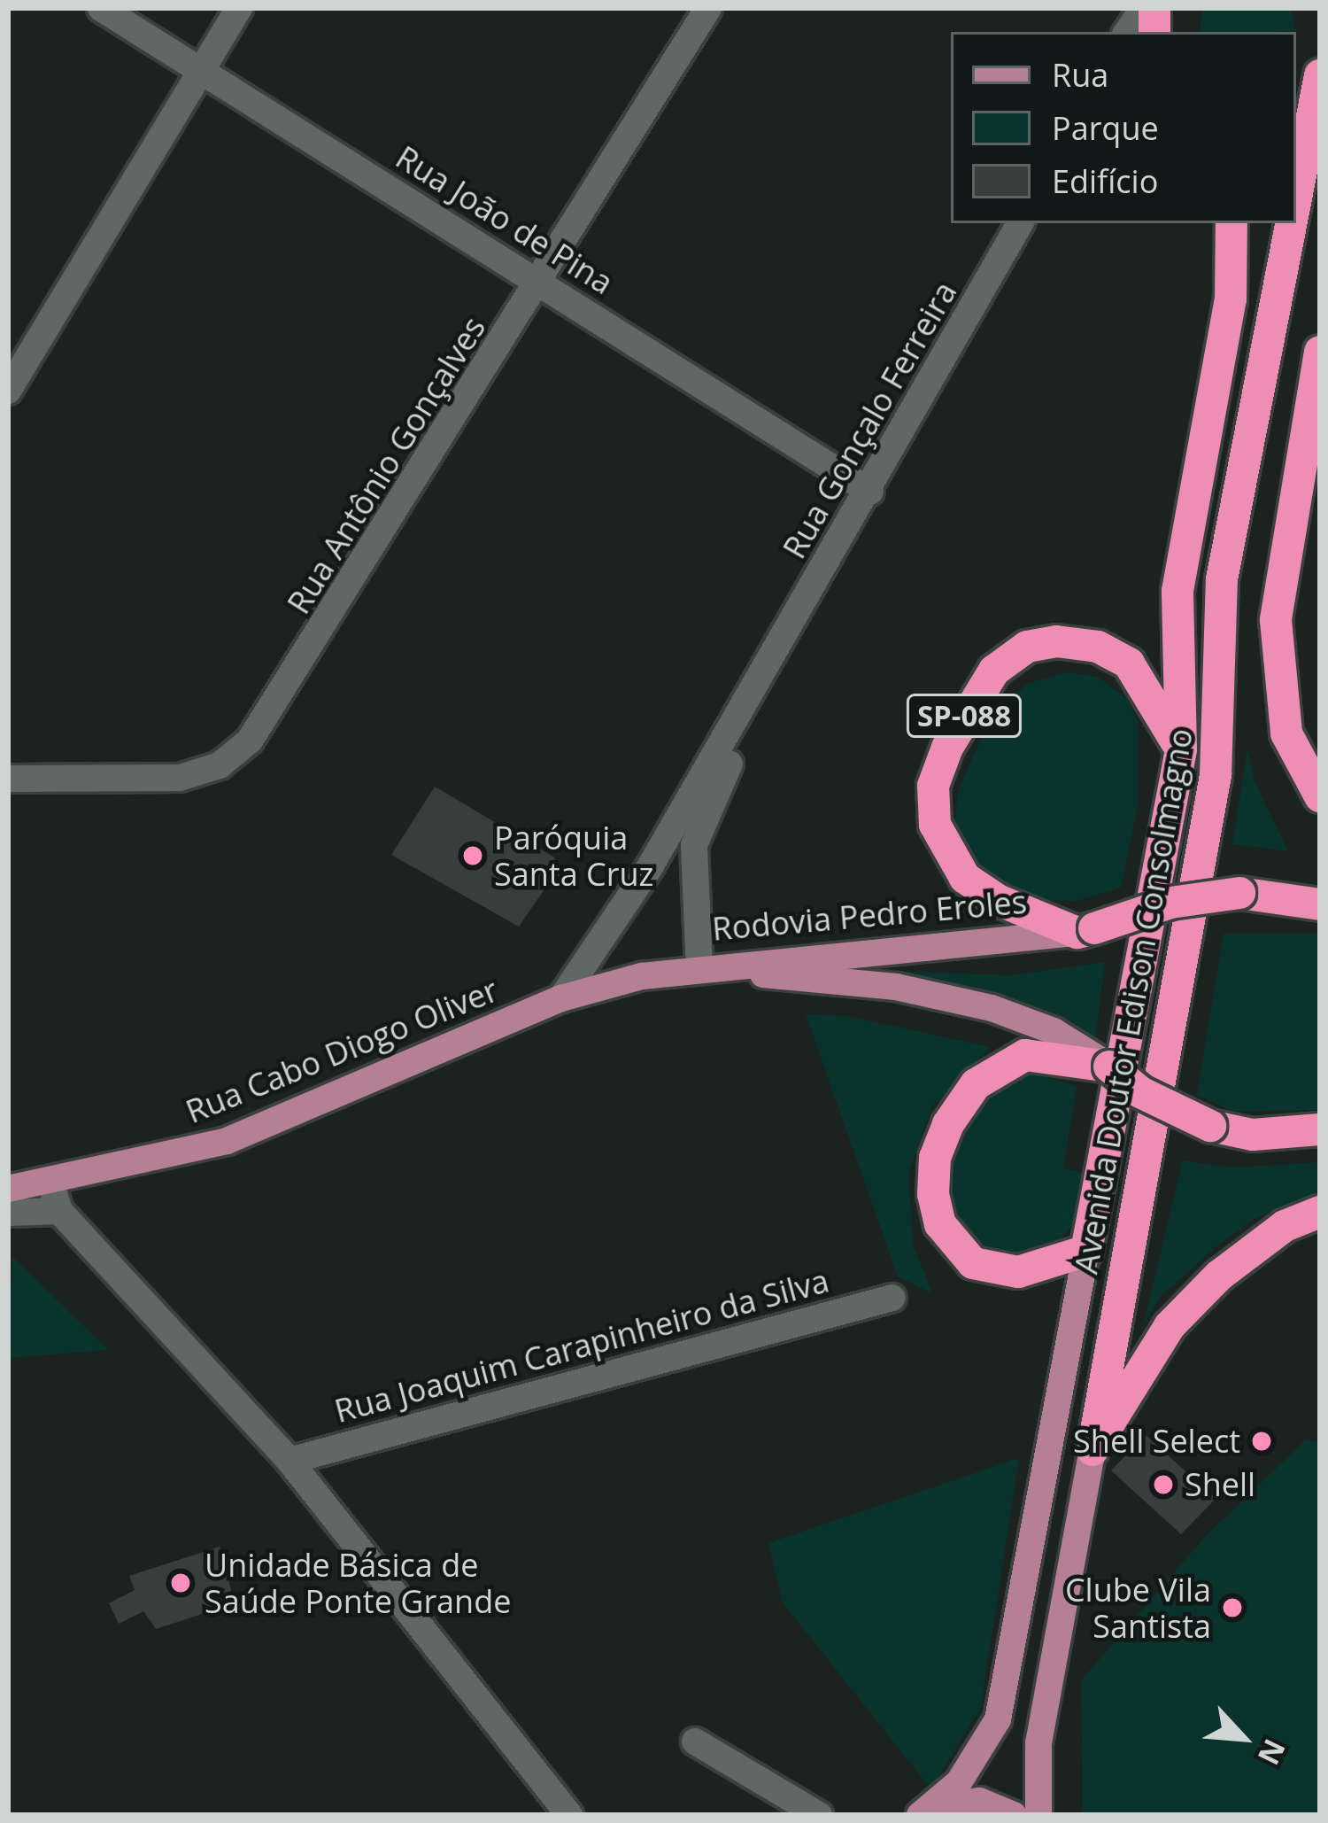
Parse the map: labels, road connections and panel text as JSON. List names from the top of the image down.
{
  "streets": {
    "highway": ["SP-088", "Avenida Doutor Edison Consolmagno"],
    "main road": ["Rodovia Pedro Eroles", "Rua Cabo Diogo Oliver"],
    "street": [
      "Rua João de Pina",
      "Rua Gonçalo Ferreira",
      "Rua Antônio Gonçalves",
      "Rua Joaquim Carapinheiro da Silva"
    ]
  },
  "crossings": [
    ["Rua João de Pina", "Rua Gonçalo Ferreira"],
    ["Rua João de Pina", "Rua Antônio Gonçalves"],
    ["Rua Gonçalo Ferreira", "Rodovia Pedro Eroles"],
    ["Rua Gonçalo Ferreira", "Rua Cabo Diogo Oliver"],
    ["SP-088", "Rodovia Pedro Eroles"],
    ["SP-088", "Avenida Doutor Edison Consolmagno"],
    ["Rodovia Pedro Eroles", "Rua Cabo Diogo Oliver"]
  ],
  "places": [
    "Paróquia Santa Cruz",
    "Shell Select",
    "Shell",
    "Unidade Básica de Saúde Ponte Grande",
    "Clube Vila Santista"
  ],
  "legend": ["Rua", "Parque", "Edifício"],
  "north": "bottom right"
}
